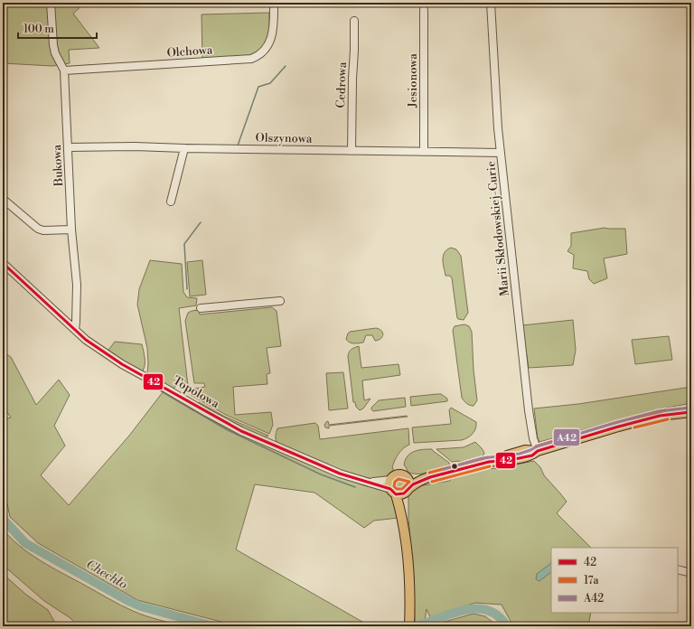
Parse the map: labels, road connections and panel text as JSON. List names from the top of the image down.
{
  "streets": {
    "street": [
      "Olchowa",
      "Jesionowa",
      "Cedrowa",
      "Olszynowa",
      "Bukowa",
      "Marii Skłodowskiej-Curie",
      "Topolowa"
    ]
  },
  "crossings": [
    ["Olchowa", "Bukowa"],
    ["Jesionowa", "Olszynowa"],
    ["Cedrowa", "Olszynowa"],
    ["Olszynowa", "Bukowa"],
    ["Olszynowa", "Marii Skłodowskiej-Curie"],
    ["Bukowa", "Topolowa"]
  ],
  "water": ["Chechło"],
  "lines": ["transit line 42", "transit line A42", "transit line 17a"],
  "legend": ["42", "17a", "A42"],
  "scale_bar": "100 m"
}
